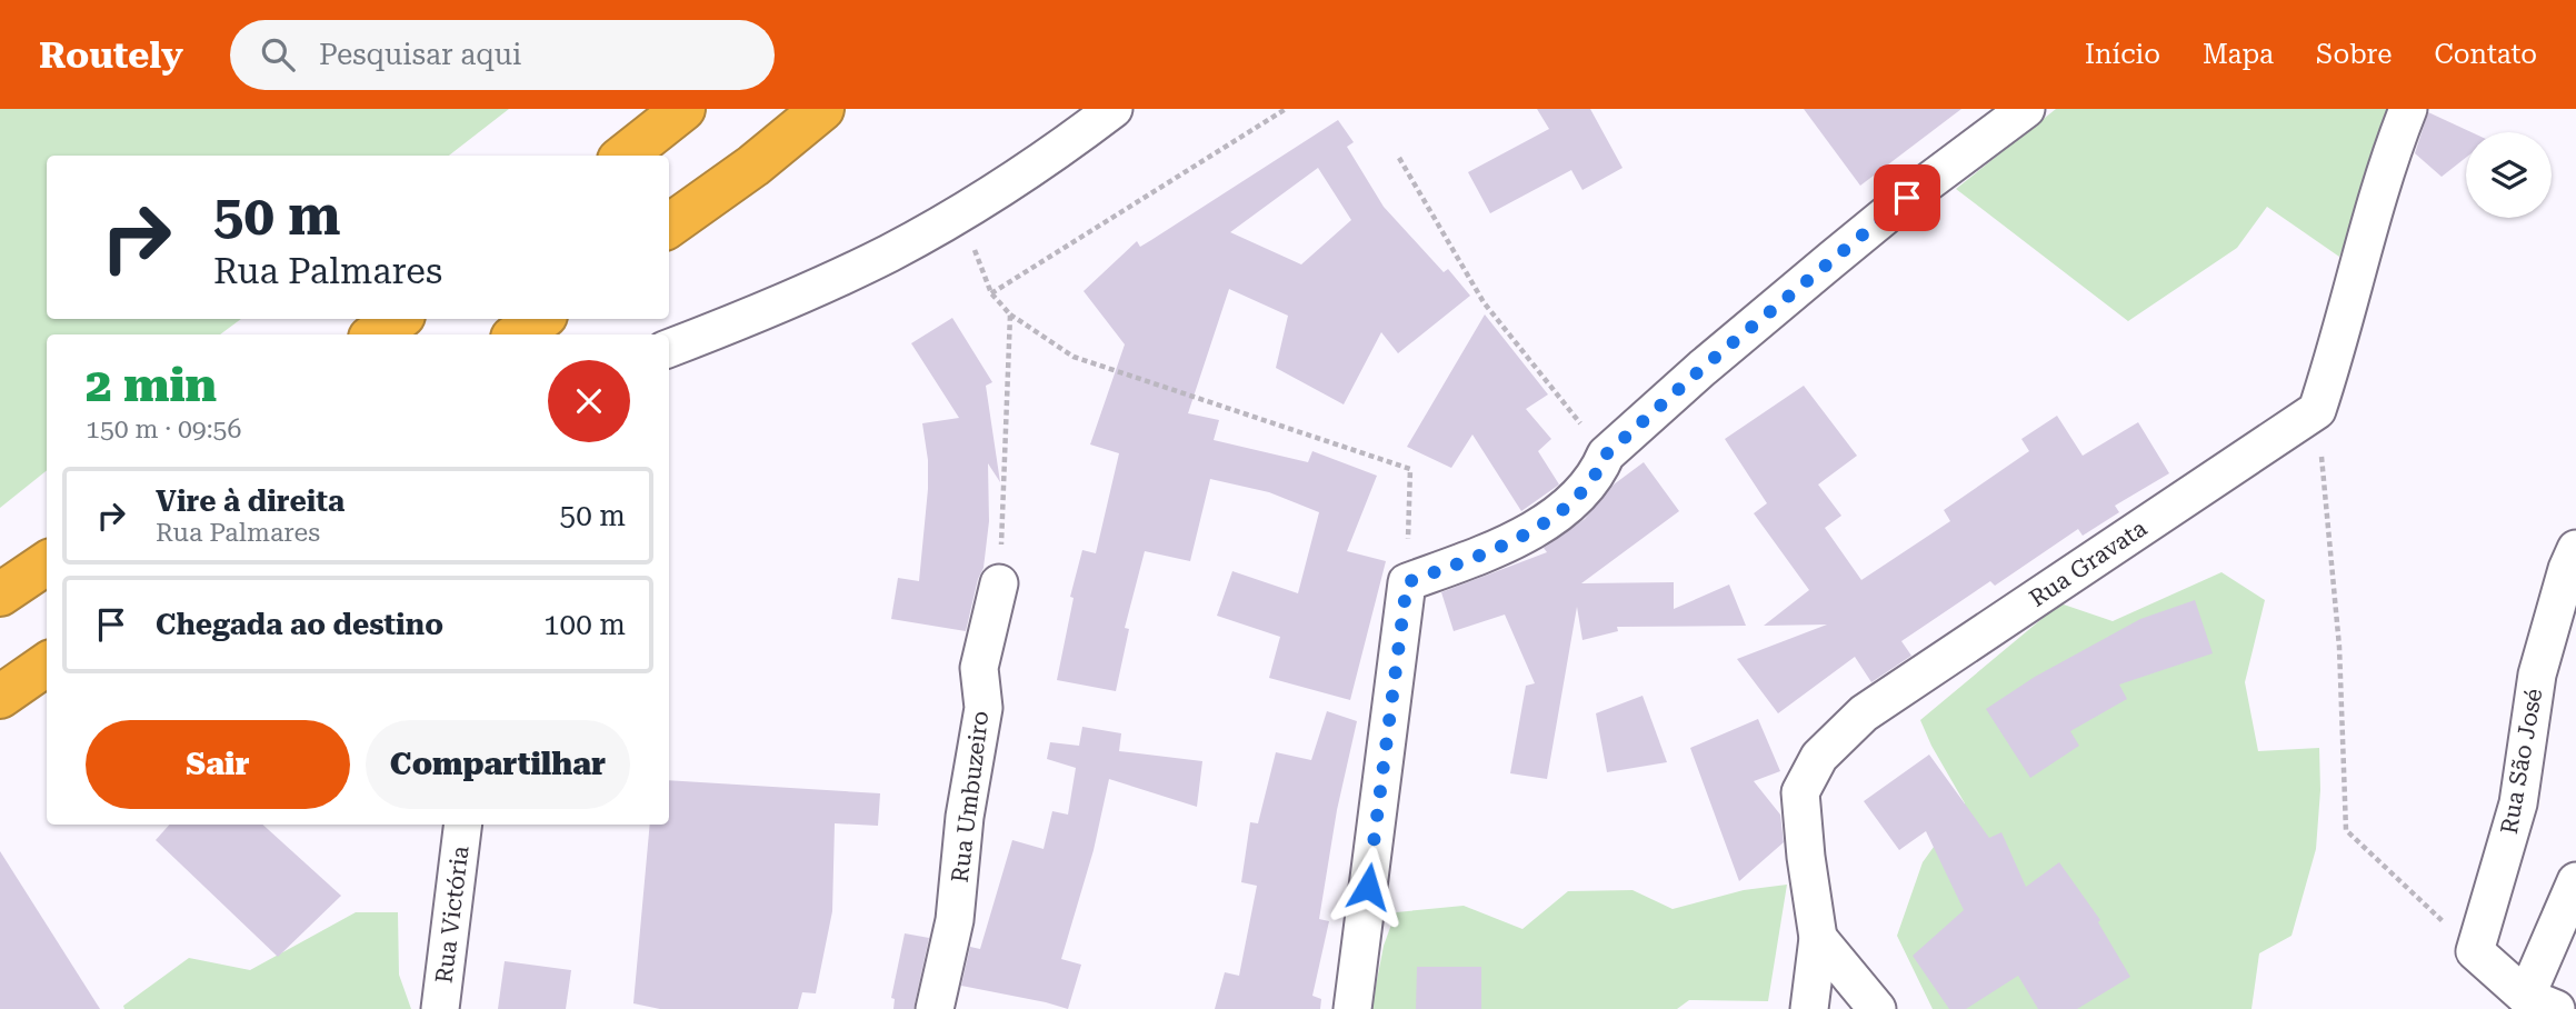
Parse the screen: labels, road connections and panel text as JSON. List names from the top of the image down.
{
  "streets": {
    "street": [
      "Rua Gravata",
      "Rua São José",
      "Rua Umbuzeiro",
      "Rua Victória"
    ]
  },
  "page": {
    "header": "Routely",
    "search": "Pesquisar aqui",
    "nav": [
      "Início",
      "Mapa",
      "Sobre",
      "Contato"
    ],
    "turn": ["50 m", "Rua Palmares"],
    "heading": ["2 min", "150 m · 09:56"],
    "list": [
      {
        "name": "Vire à direita",
        "note": "Rua Palmares",
        "value": "50 m"
      },
      {
        "name": "Chegada ao destino",
        "value": "100 m"
      }
    ],
    "buttons": ["Sair", "Compartilhar"]
  }
}
